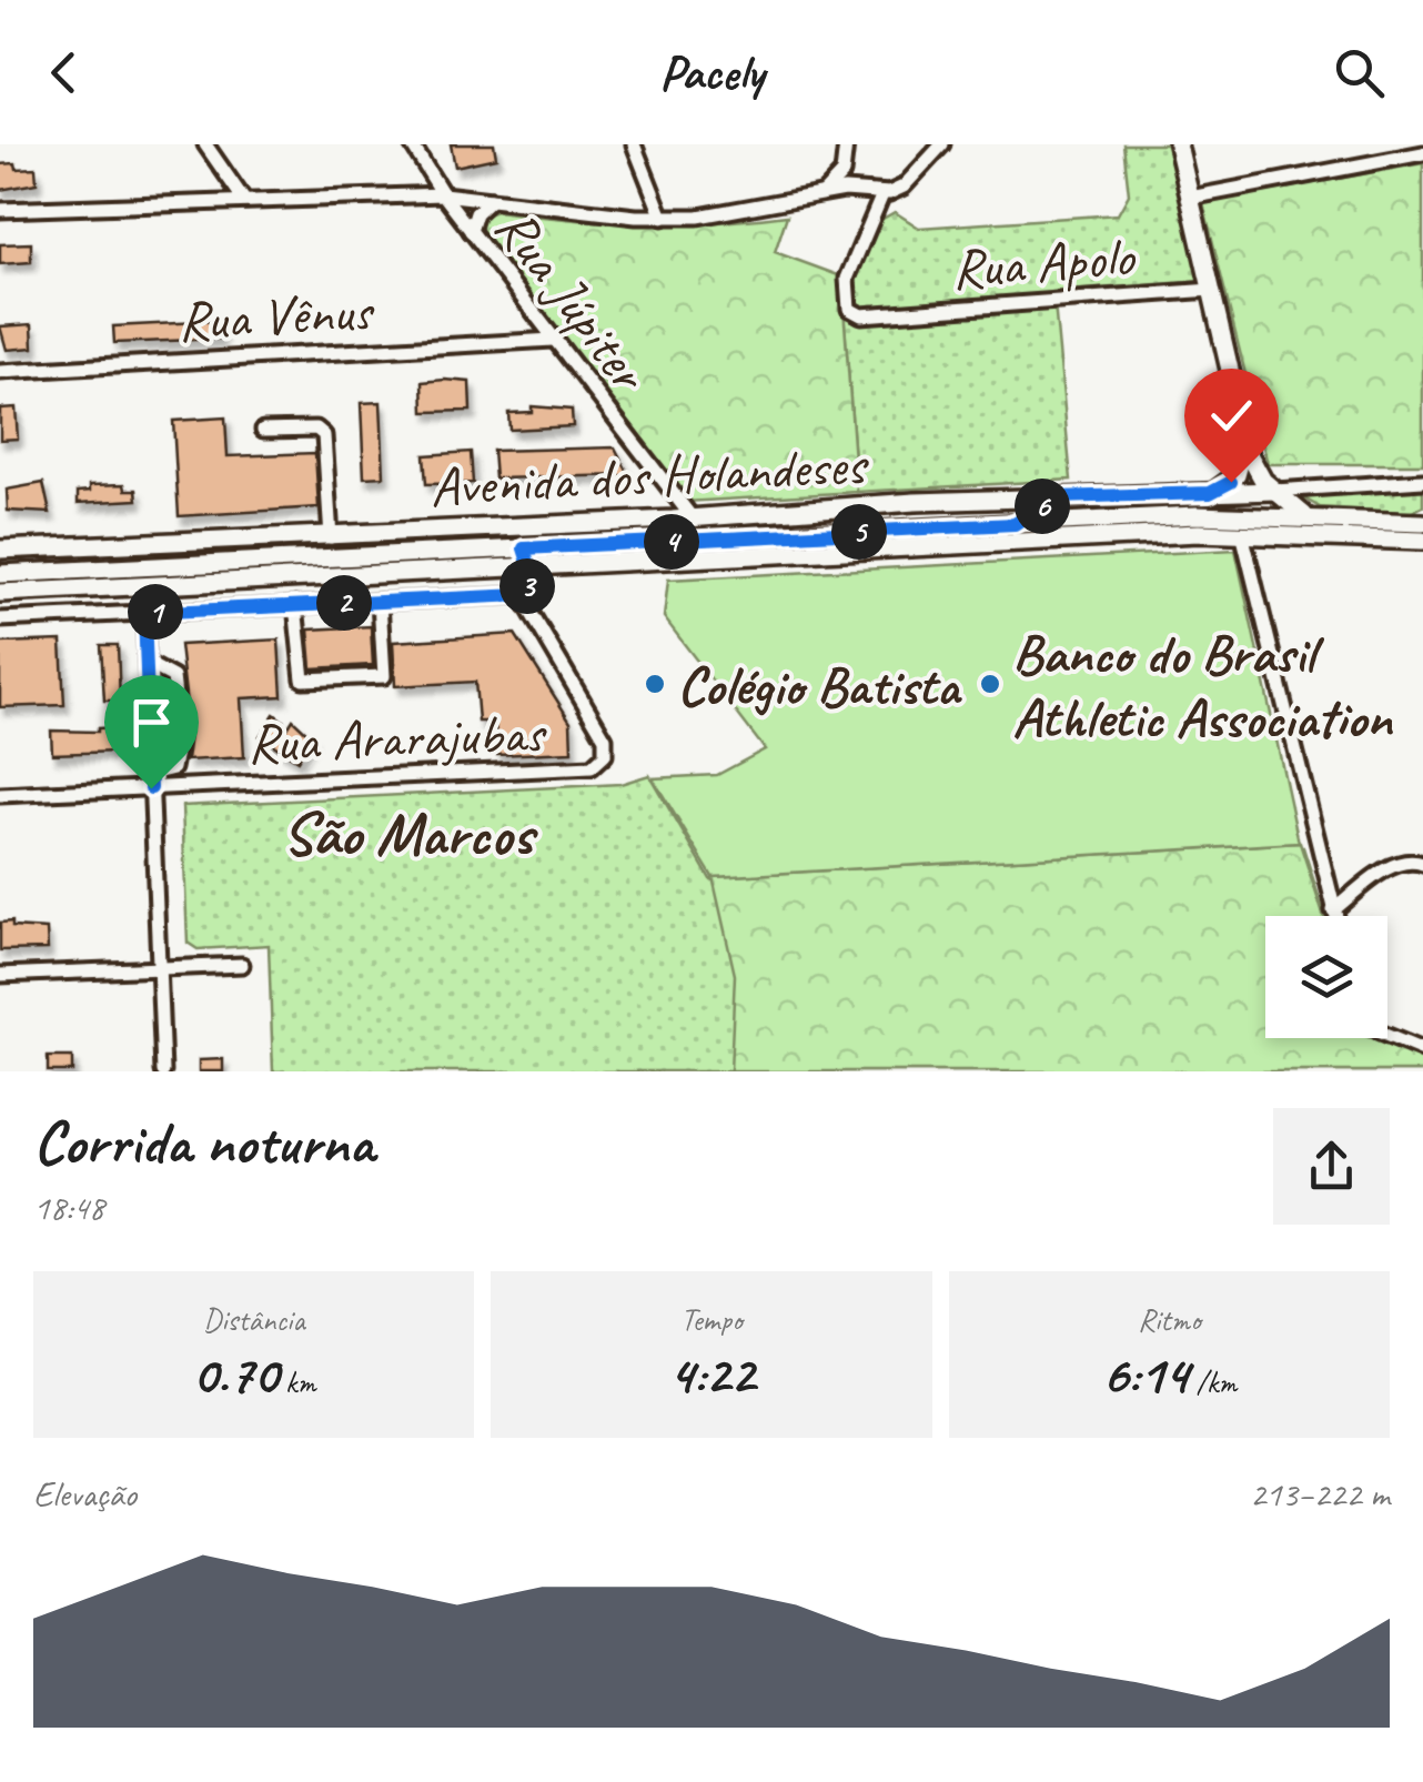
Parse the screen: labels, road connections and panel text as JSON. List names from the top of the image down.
{
  "streets": {
    "main road": ["Avenida dos Holandeses"],
    "street": [
      "Rua Apolo",
      "Rua Júpiter",
      "Rua Vênus",
      "Rua Ararajubas"
    ]
  },
  "crossings": [
    ["Rua Júpiter", "Rua Vênus"],
    ["Rua Júpiter", "Avenida dos Holandeses"],
    ["Avenida dos Holandeses", "Rua Ararajubas"]
  ],
  "districts": ["São Marcos"],
  "places": ["Colégio Batista", "Banco do Brasil Athletic Association"],
  "page": {
    "header": "Pacely",
    "pins": [
      "6",
      "5",
      "4",
      "3",
      "2",
      "1"
    ],
    "heading": ["Corrida noturna", "18:48"],
    "stats": [
      ["Distância", "0.70 km"],
      ["Tempo", "4:22"],
      ["Ritmo", "6:14 /km"]
    ],
    "chart": ["Elevação", "213–222 m"]
  }
}
